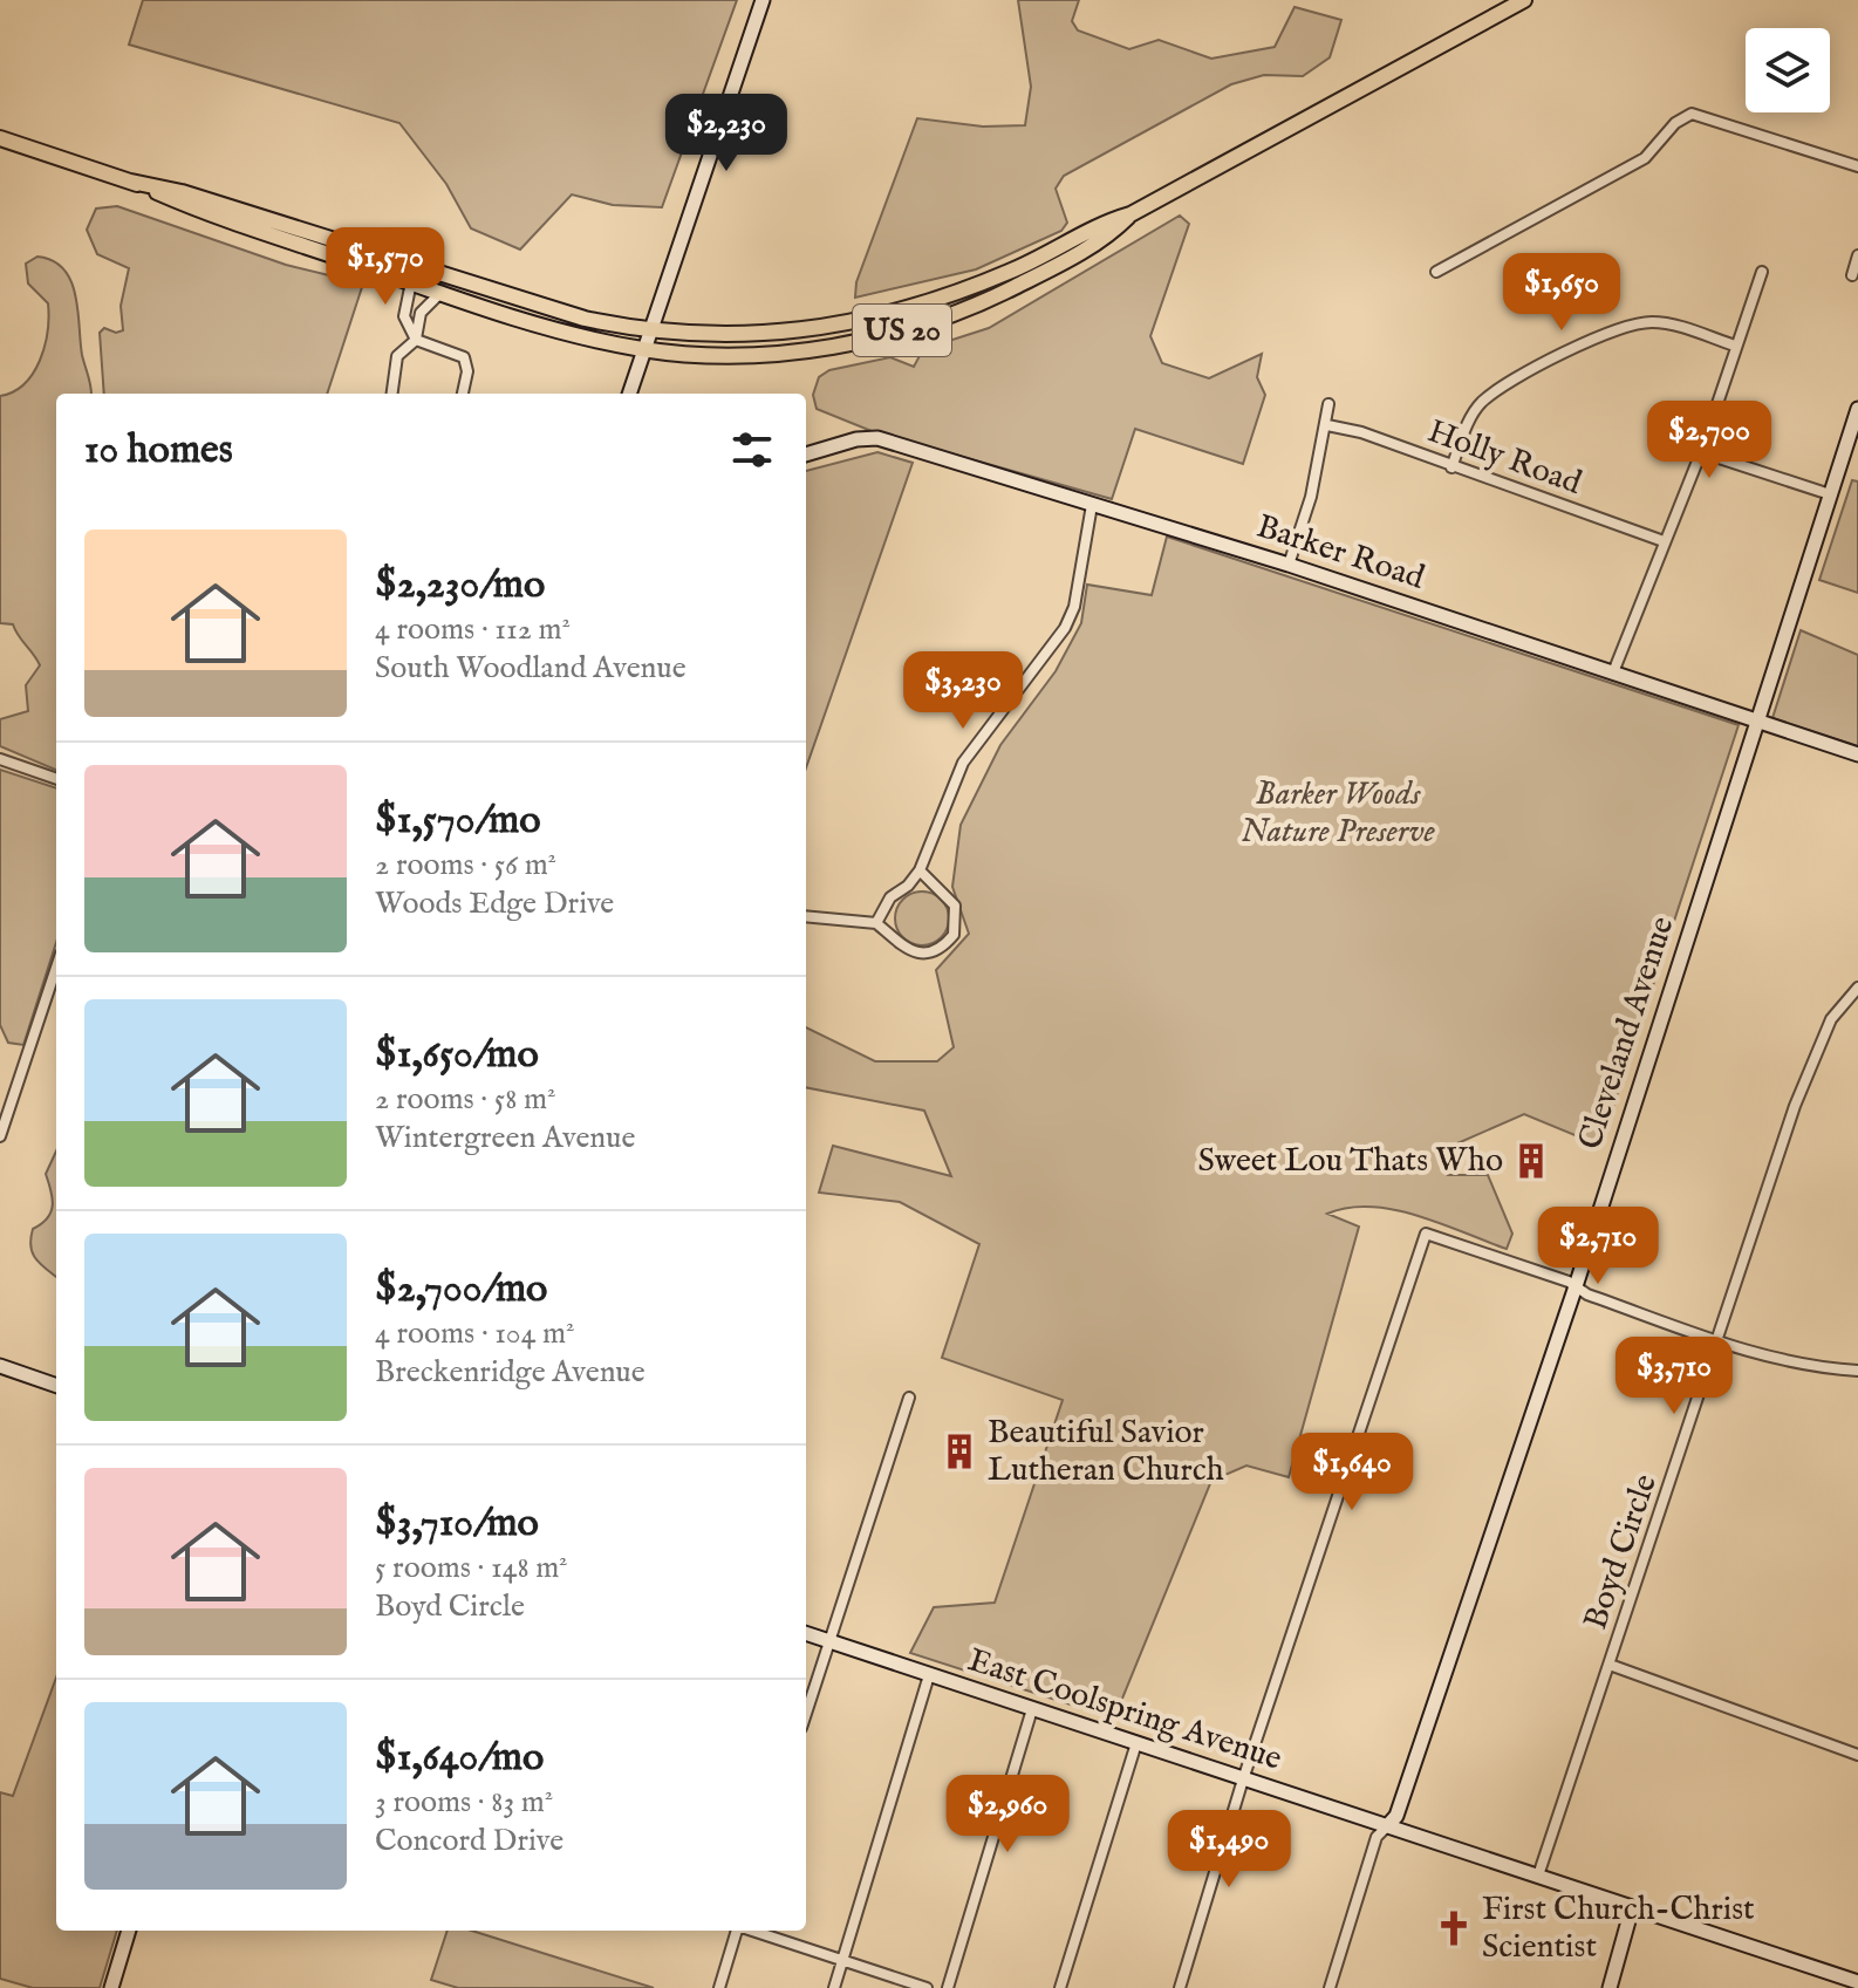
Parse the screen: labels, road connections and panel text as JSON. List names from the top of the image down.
{
  "streets": {
    "main road": ["US 20"],
    "street": [
      "Holly Road",
      "Barker Road",
      "Cleveland Avenue",
      "Boyd Circle",
      "East Coolspring Avenue"
    ]
  },
  "crossings": [
    ["Barker Road", "Cleveland Avenue"],
    ["Cleveland Avenue", "East Coolspring Avenue"],
    ["Boyd Circle", "East Coolspring Avenue"]
  ],
  "parks": ["Barker Woods Nature Preserve"],
  "places": {
    "building": ["Sweet Lou Thats Who", "Beautiful Savior Lutheran Church"],
    "church": ["First Church-Christ Scientist"]
  },
  "page": {
    "price": [
      "$2,230",
      "$1,570",
      "$1,650",
      "$2,700",
      "$3,230",
      "$2,710",
      "$3,710",
      "$1,640",
      "$2,960",
      "$1,490"
    ],
    "heading": "10 homes",
    "list": [
      {
        "name": "$2,230/mo",
        "note": "4 rooms · 112 m² · South Woodland Avenue"
      },
      {
        "name": "$1,570/mo",
        "note": "2 rooms · 56 m² · Woods Edge Drive"
      },
      {
        "name": "$1,650/mo",
        "note": "2 rooms · 58 m² · Wintergreen Avenue"
      },
      {
        "name": "$2,700/mo",
        "note": "4 rooms · 104 m² · Breckenridge Avenue"
      },
      {
        "name": "$3,710/mo",
        "note": "5 rooms · 148 m² · Boyd Circle"
      },
      {
        "name": "$1,640/mo",
        "note": "3 rooms · 83 m² · Concord Drive"
      }
    ]
  }
}
